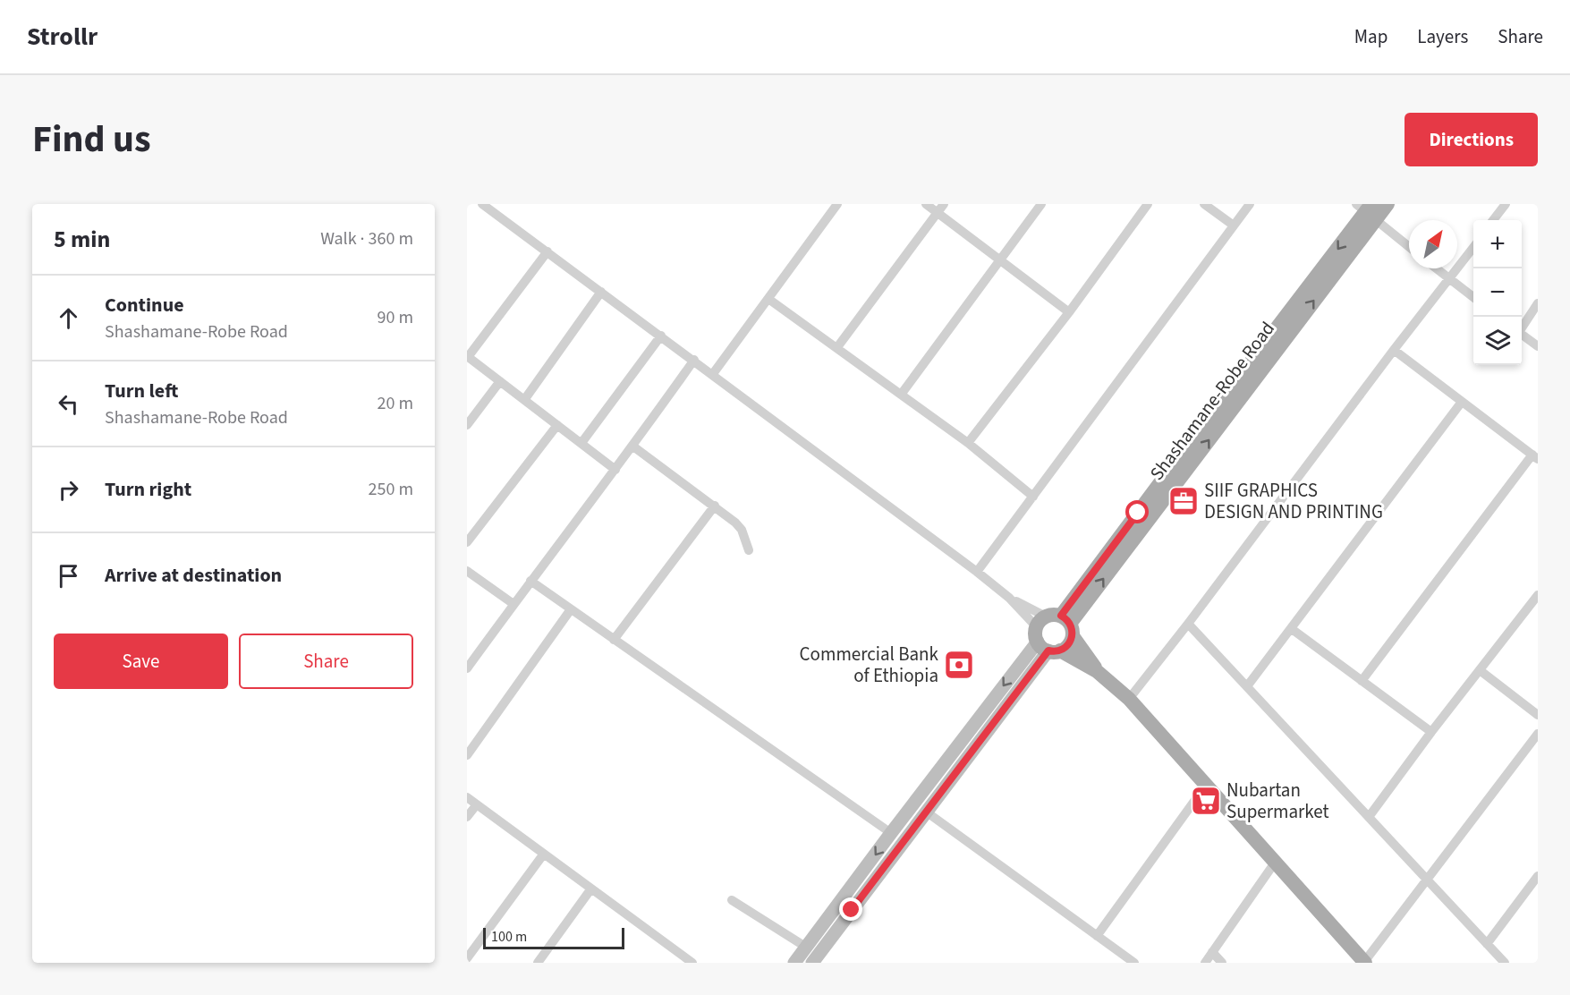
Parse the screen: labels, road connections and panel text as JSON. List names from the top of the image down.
{
  "streets": {
    "main road": ["Shashamane-Robe Road"]
  },
  "places": {
    "office": ["SIIF GRAPHICS DESIGN AND PRINTING"],
    "bank": ["Commercial Bank of Ethiopia"],
    "supermarket": ["Nubartan Supermarket"]
  },
  "scale_bar": "100 m",
  "north": "top right",
  "page": {
    "header": "Strollr",
    "nav": ["Map", "Layers", "Share"],
    "title": "Find us",
    "buttons": [
      "Directions",
      ["Save", "Share"]
    ],
    "heading": ["5 min", "Walk · 360 m"],
    "map_buttons": ["+", "−"],
    "list": [
      ["Continue", "Shashamane-Robe Road", "90 m"],
      ["Turn left", "Shashamane-Robe Road", "20 m"],
      ["Turn right", "250 m"],
      "Arrive at destination"
    ],
    "scale": "100 m"
  }
}
